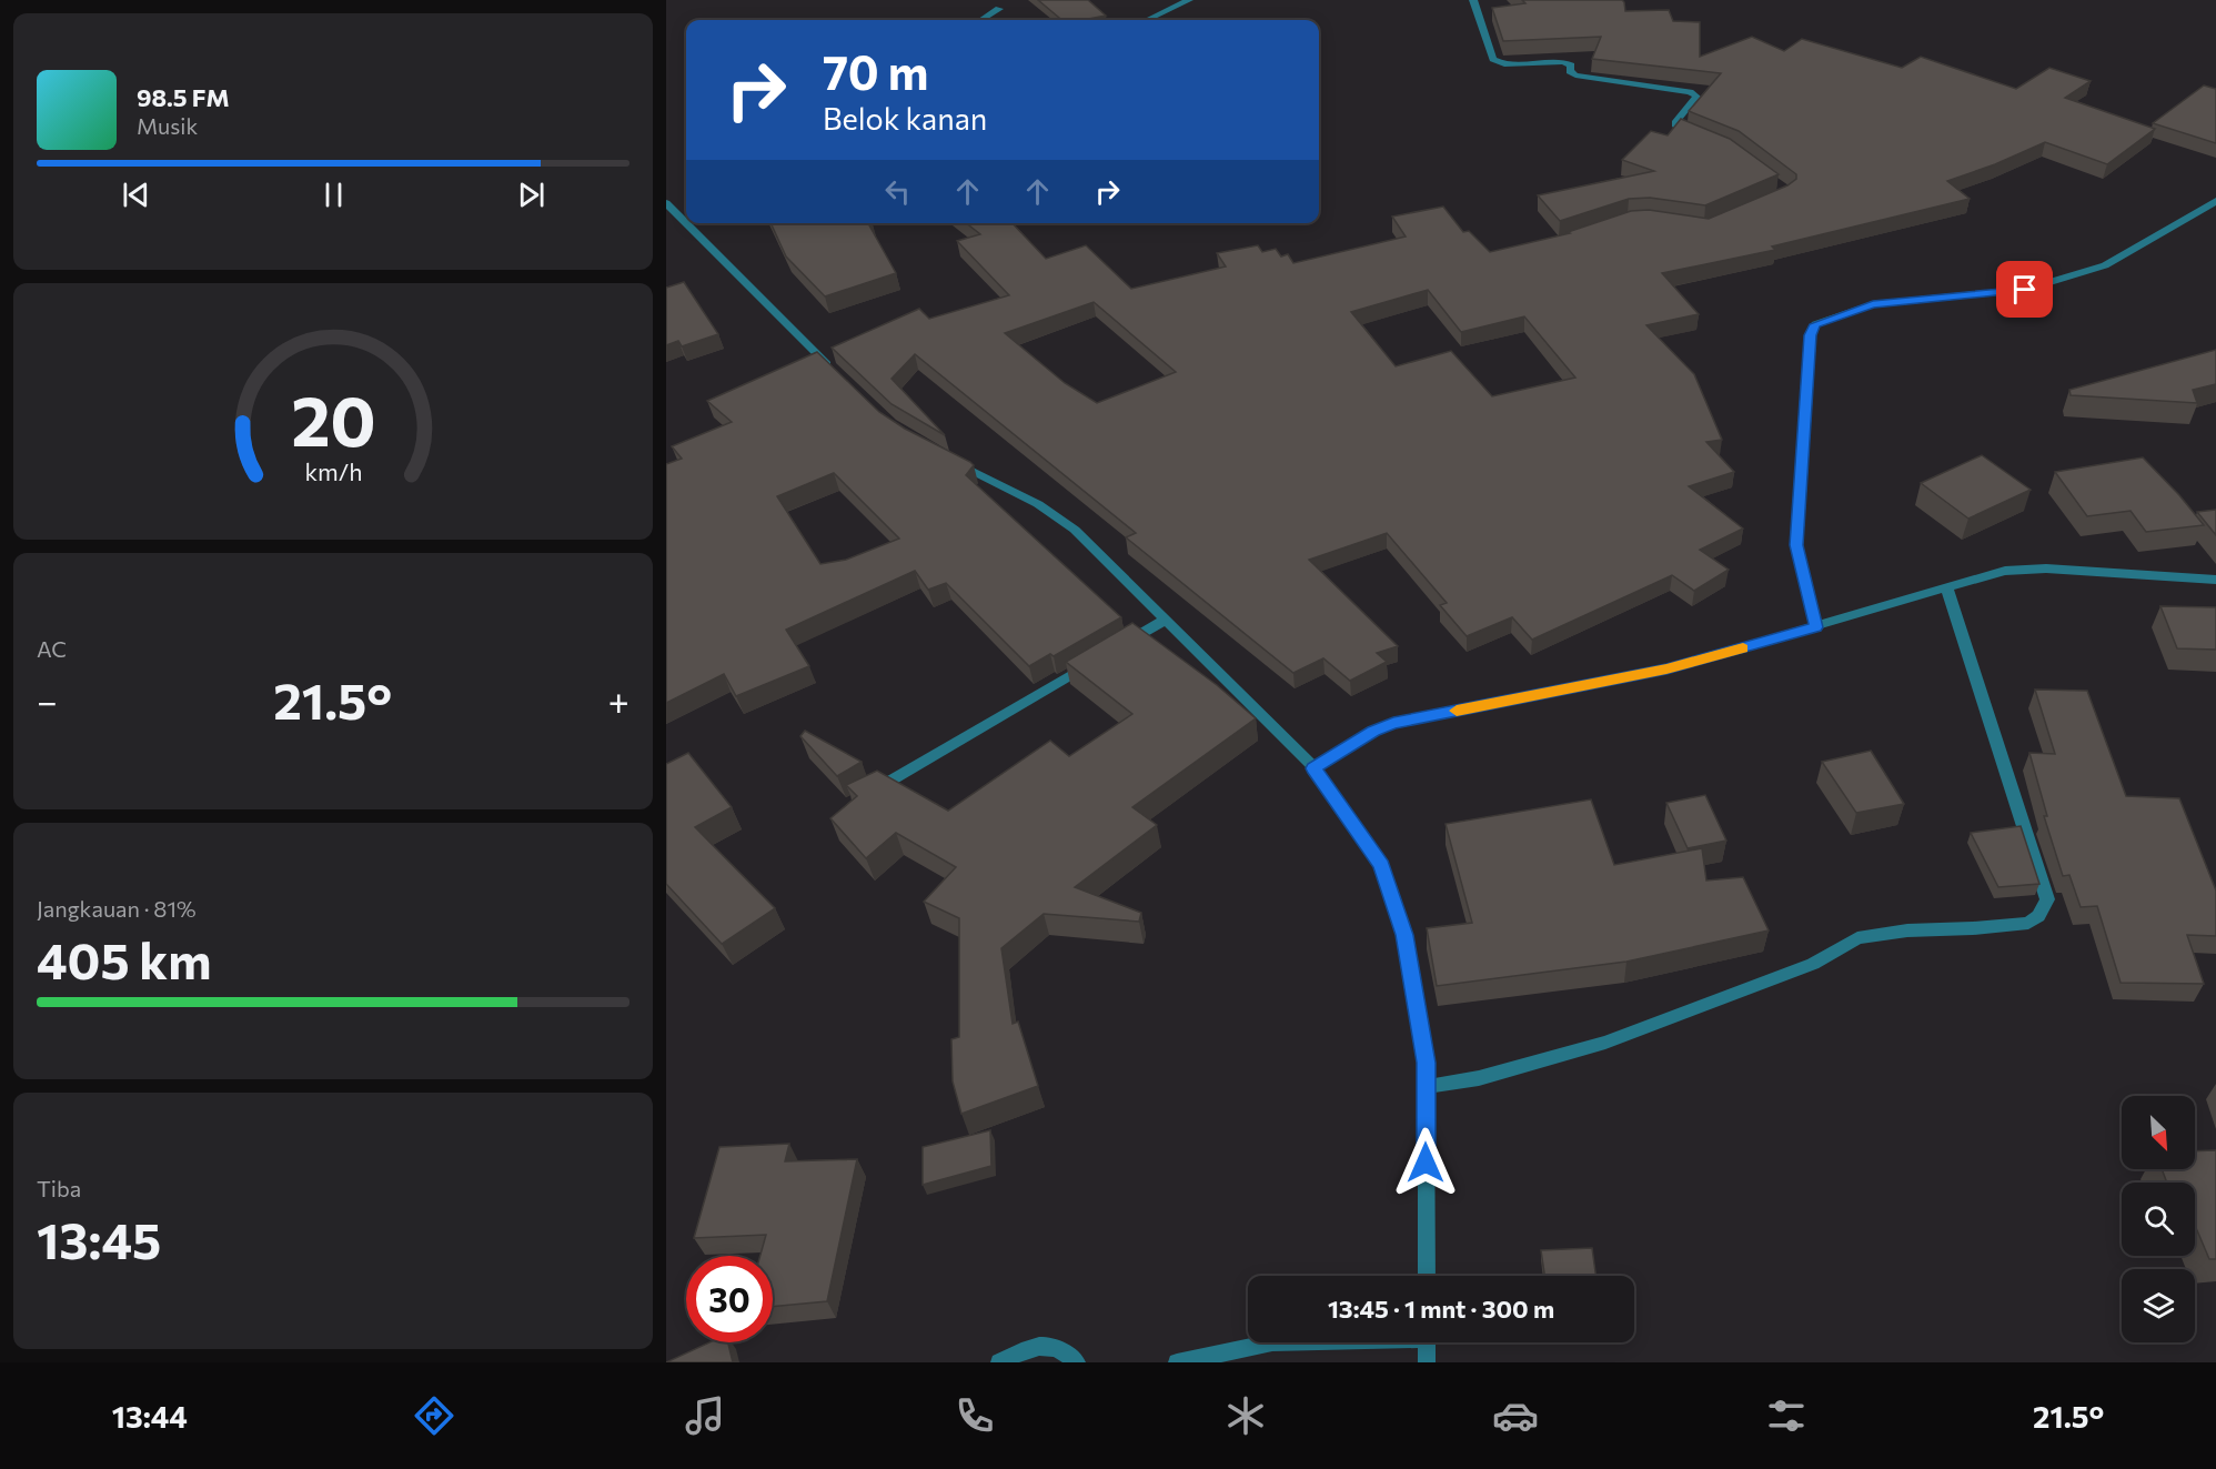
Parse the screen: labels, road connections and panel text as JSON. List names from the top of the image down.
{
  "north": "bottom right",
  "page": {
    "turn": ["70 m", "Belok kanan"],
    "song": ["98.5 FM", "Musik"],
    "tile": [
      "AC",
      ["Jangkauan · 81%", "405 km"],
      ["Tiba", "13:45"]
    ],
    "heat": ["−", "21.5°", "+"],
    "limit": "30",
    "trip": "13:45 · 1 mnt · 300 m",
    "tabs": ["13:44", "21.5°"],
    "gauge": ["20", "km/h"]
  }
}
